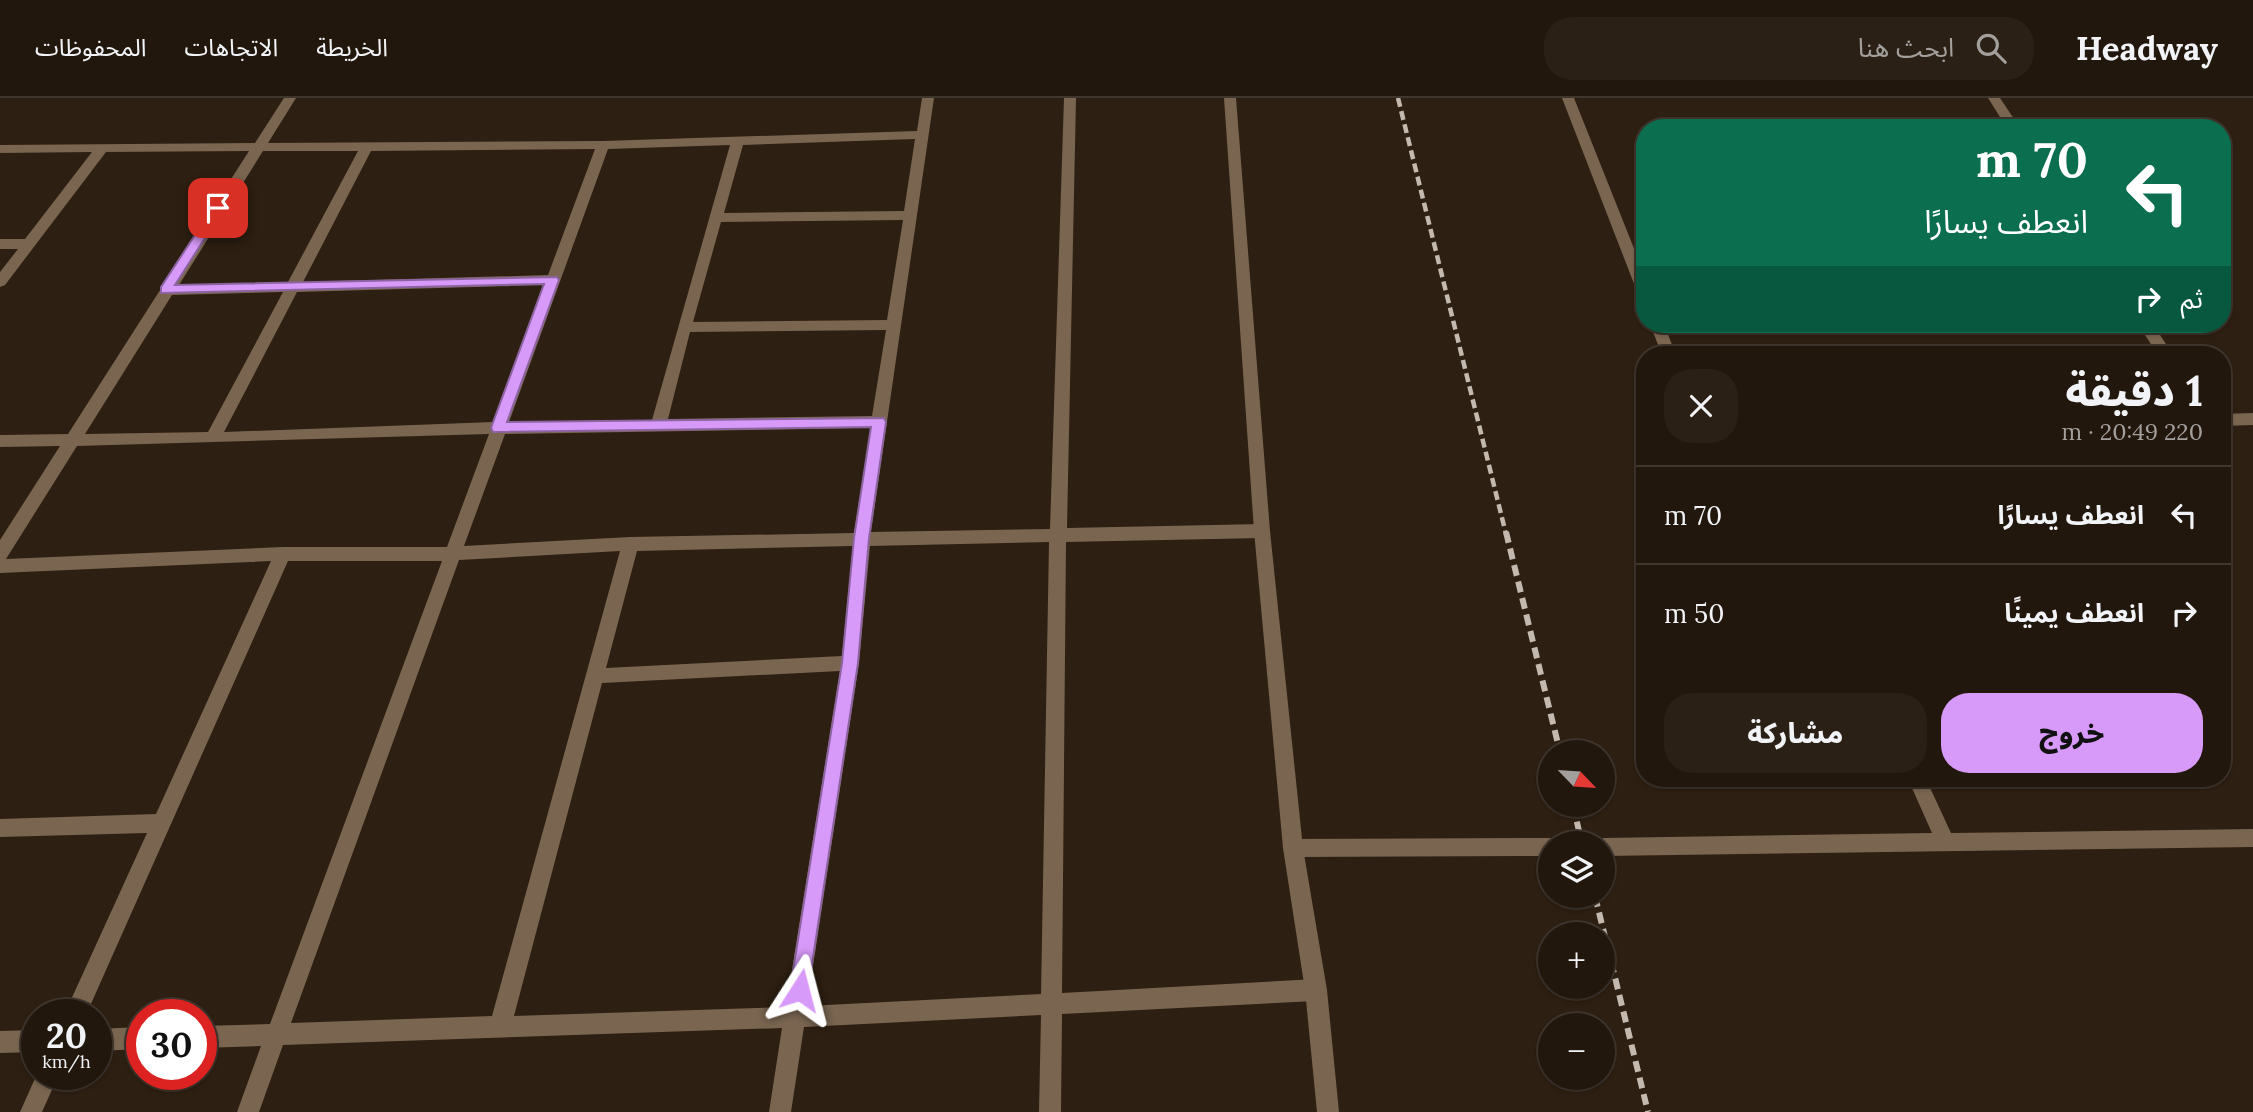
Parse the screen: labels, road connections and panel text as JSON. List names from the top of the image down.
{
  "north": "bottom right",
  "page": {
    "header": "Headway",
    "search": "ابحث هنا",
    "nav": ["الخريطة", "الاتجاهات", "المحفوظات"],
    "turn": ["70 m", "انعطف يسارًا"],
    "then": "ثم",
    "heading": ["1 دقيقة", "220 m · 20:49"],
    "list": [
      {
        "name": "انعطف يسارًا",
        "value": "70 m"
      },
      {
        "name": "انعطف يمينًا",
        "value": "50 m"
      }
    ],
    "buttons": ["خروج", "مشاركة"],
    "map_buttons": ["+", "−"],
    "speed": "20 km/h",
    "limit": "30"
  }
}
